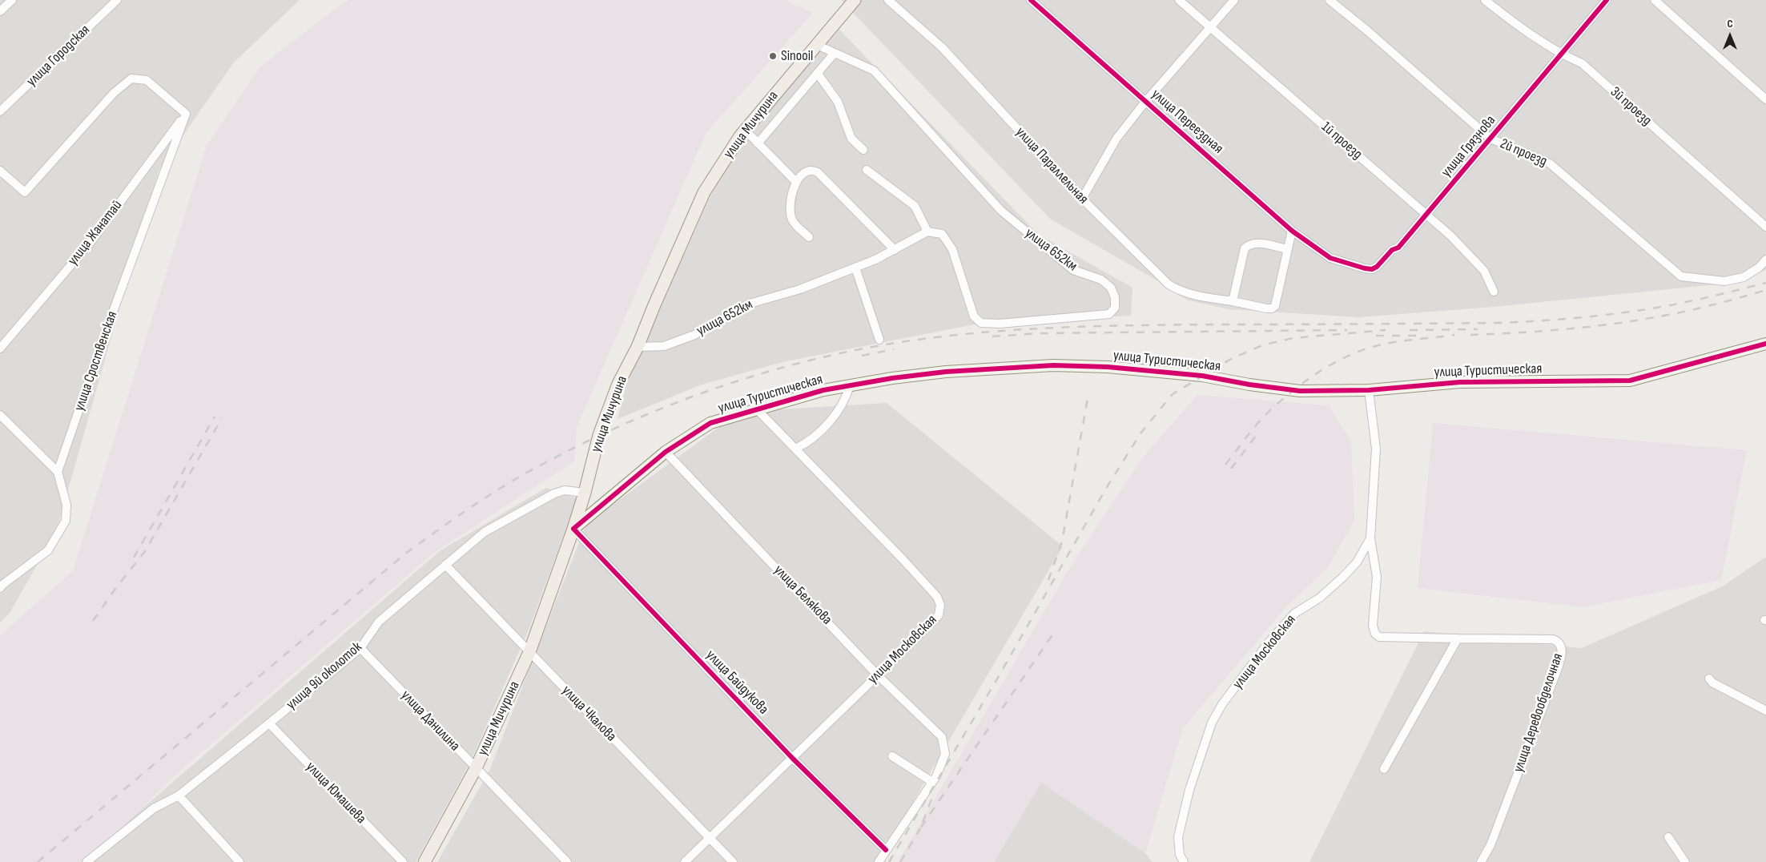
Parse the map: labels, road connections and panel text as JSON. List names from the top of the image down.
{
  "streets": {
    "main road": ["улица Мичурина"],
    "street": [
      "улица Городская",
      "3й проезд",
      "улица Переездная",
      "1й проезд",
      "улица Грязнова",
      "2й проезд",
      "улица Параллельная",
      "улица Жанатай",
      "улица 652км",
      "улица Сроственская",
      "улица Туристическая",
      "улица Белякова",
      "улица Московская",
      "улица 9й околоток",
      "улица Байдукова",
      "улица Деревообделочная",
      "улица Чкалова",
      "улица Данилина",
      "улица Юмашева"
    ]
  },
  "crossings": [
    ["3й проезд", "улица Грязнова"],
    ["улица Переездная", "улица Грязнова"],
    ["улица Мичурина", "улица 652км"],
    ["улица Мичурина", "улица Туристическая"],
    ["улица Мичурина", "улица 9й околоток"],
    ["улица Мичурина", "улица Байдукова"],
    ["улица Мичурина", "улица Чкалова"],
    ["улица Мичурина", "улица Данилина"],
    ["1й проезд", "улица Грязнова"],
    ["улица Грязнова", "2й проезд"],
    ["улица Жанатай", "улица Сроственская"],
    ["улица Туристическая", "улица Белякова"],
    ["улица Туристическая", "улица Московская"],
    ["улица Туристическая", "улица Байдукова"],
    ["улица Белякова", "улица Московская"],
    ["улица Московская", "улица Байдукова"],
    ["улица Московская", "улица Чкалова"],
    ["улица 9й околоток", "улица Чкалова"],
    ["улица 9й околоток", "улица Данилина"],
    ["улица 9й околоток", "улица Юмашева"]
  ],
  "places": ["Sinooil"],
  "north": "top"
}
